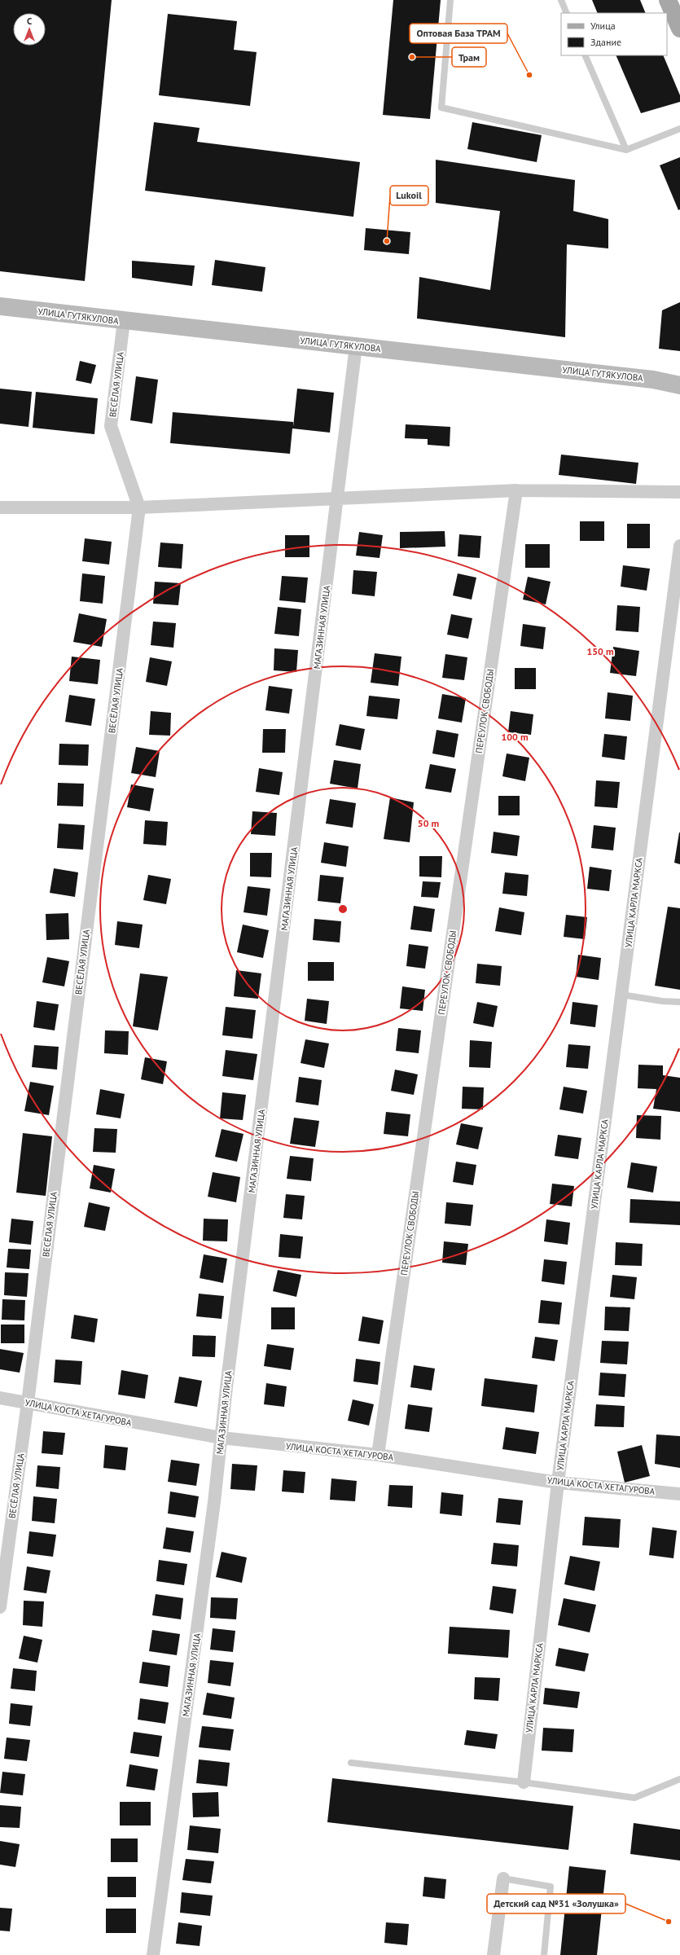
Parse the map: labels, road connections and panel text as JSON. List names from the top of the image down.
{
  "streets": {
    "main road": ["УЛИЦА ГУТЯКУЛОВА"],
    "street": [
      "ВЕСЁЛАЯ УЛИЦА",
      "МАГАЗИННАЯ УЛИЦА",
      "ПЕРЕУЛОК СВОБОДЫ",
      "УЛИЦА КАРЛА МАРКСА",
      "УЛИЦА КОСТА ХЕТАГУРОВА"
    ]
  },
  "crossings": [
    ["УЛИЦА ГУТЯКУЛОВА", "ВЕСЁЛАЯ УЛИЦА"],
    ["УЛИЦА ГУТЯКУЛОВА", "МАГАЗИННАЯ УЛИЦА"],
    ["ВЕСЁЛАЯ УЛИЦА", "УЛИЦА КОСТА ХЕТАГУРОВА"],
    ["МАГАЗИННАЯ УЛИЦА", "УЛИЦА КОСТА ХЕТАГУРОВА"],
    ["ПЕРЕУЛОК СВОБОДЫ", "УЛИЦА КОСТА ХЕТАГУРОВА"],
    ["УЛИЦА КАРЛА МАРКСА", "УЛИЦА КОСТА ХЕТАГУРОВА"]
  ],
  "places": [
    "Трам",
    "Оптовая База ТРАМ",
    "Lukoil",
    "Детский сад №31 «Золушка»"
  ],
  "legend": ["Улица", "Здание"],
  "north": "top",
  "rings": ["150 m", "100 m", "50 m"]
}
